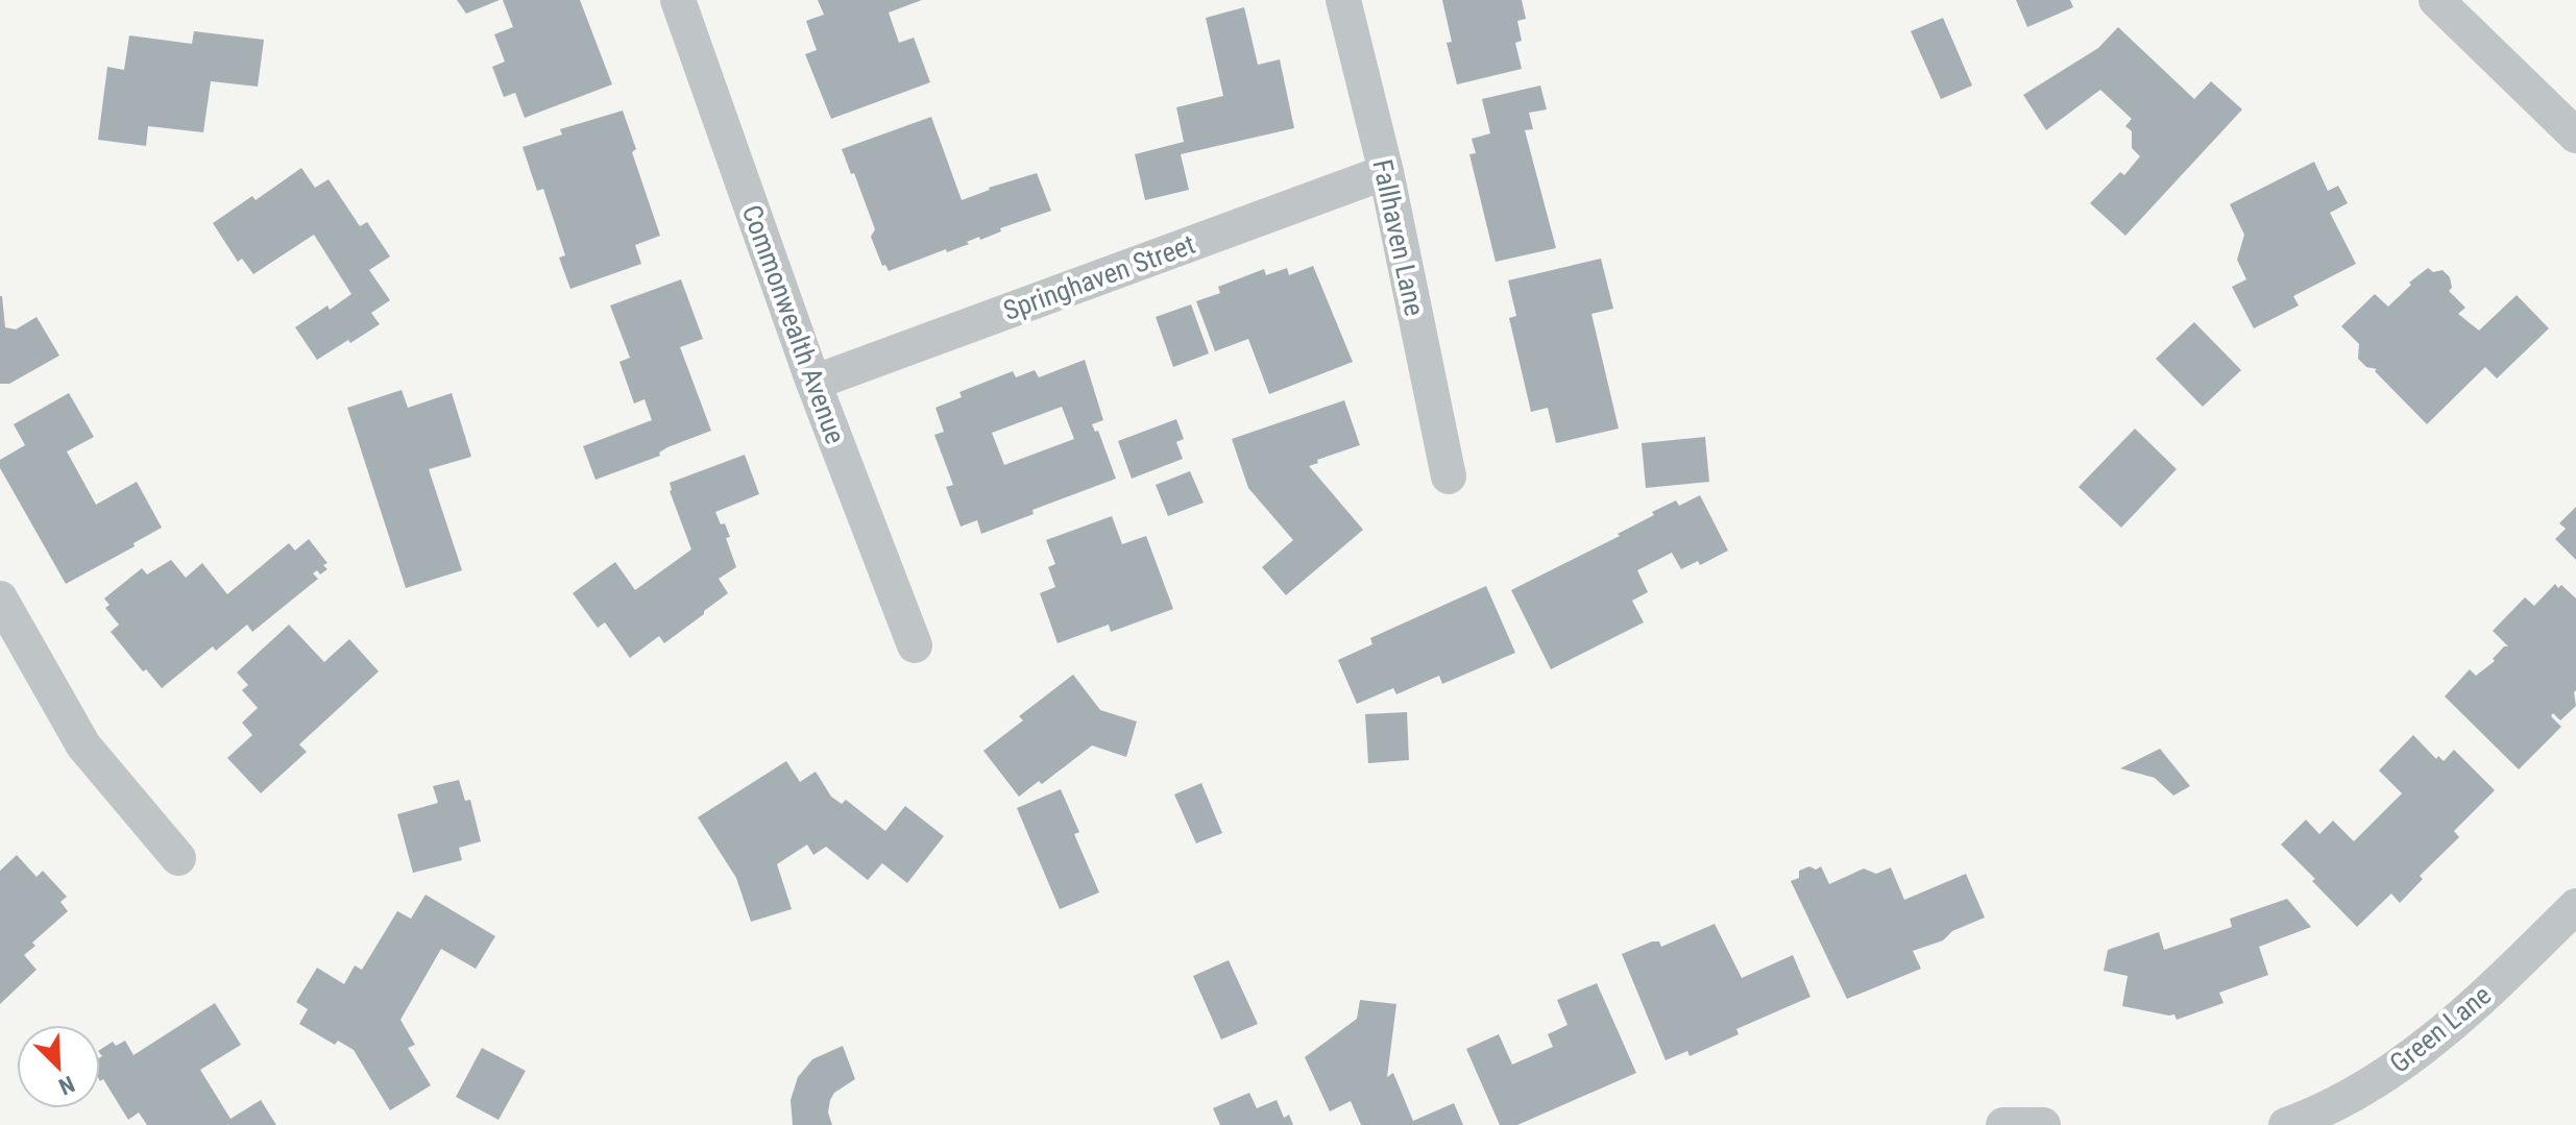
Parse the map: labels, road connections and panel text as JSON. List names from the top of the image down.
{
  "streets": {
    "street": [
      "Fallhaven Lane",
      "Springhaven Street",
      "Commonwealth Avenue",
      "Green Lane"
    ]
  },
  "crossings": [
    ["Fallhaven Lane", "Springhaven Street"],
    ["Springhaven Street", "Commonwealth Avenue"]
  ],
  "north": "bottom right"
}
